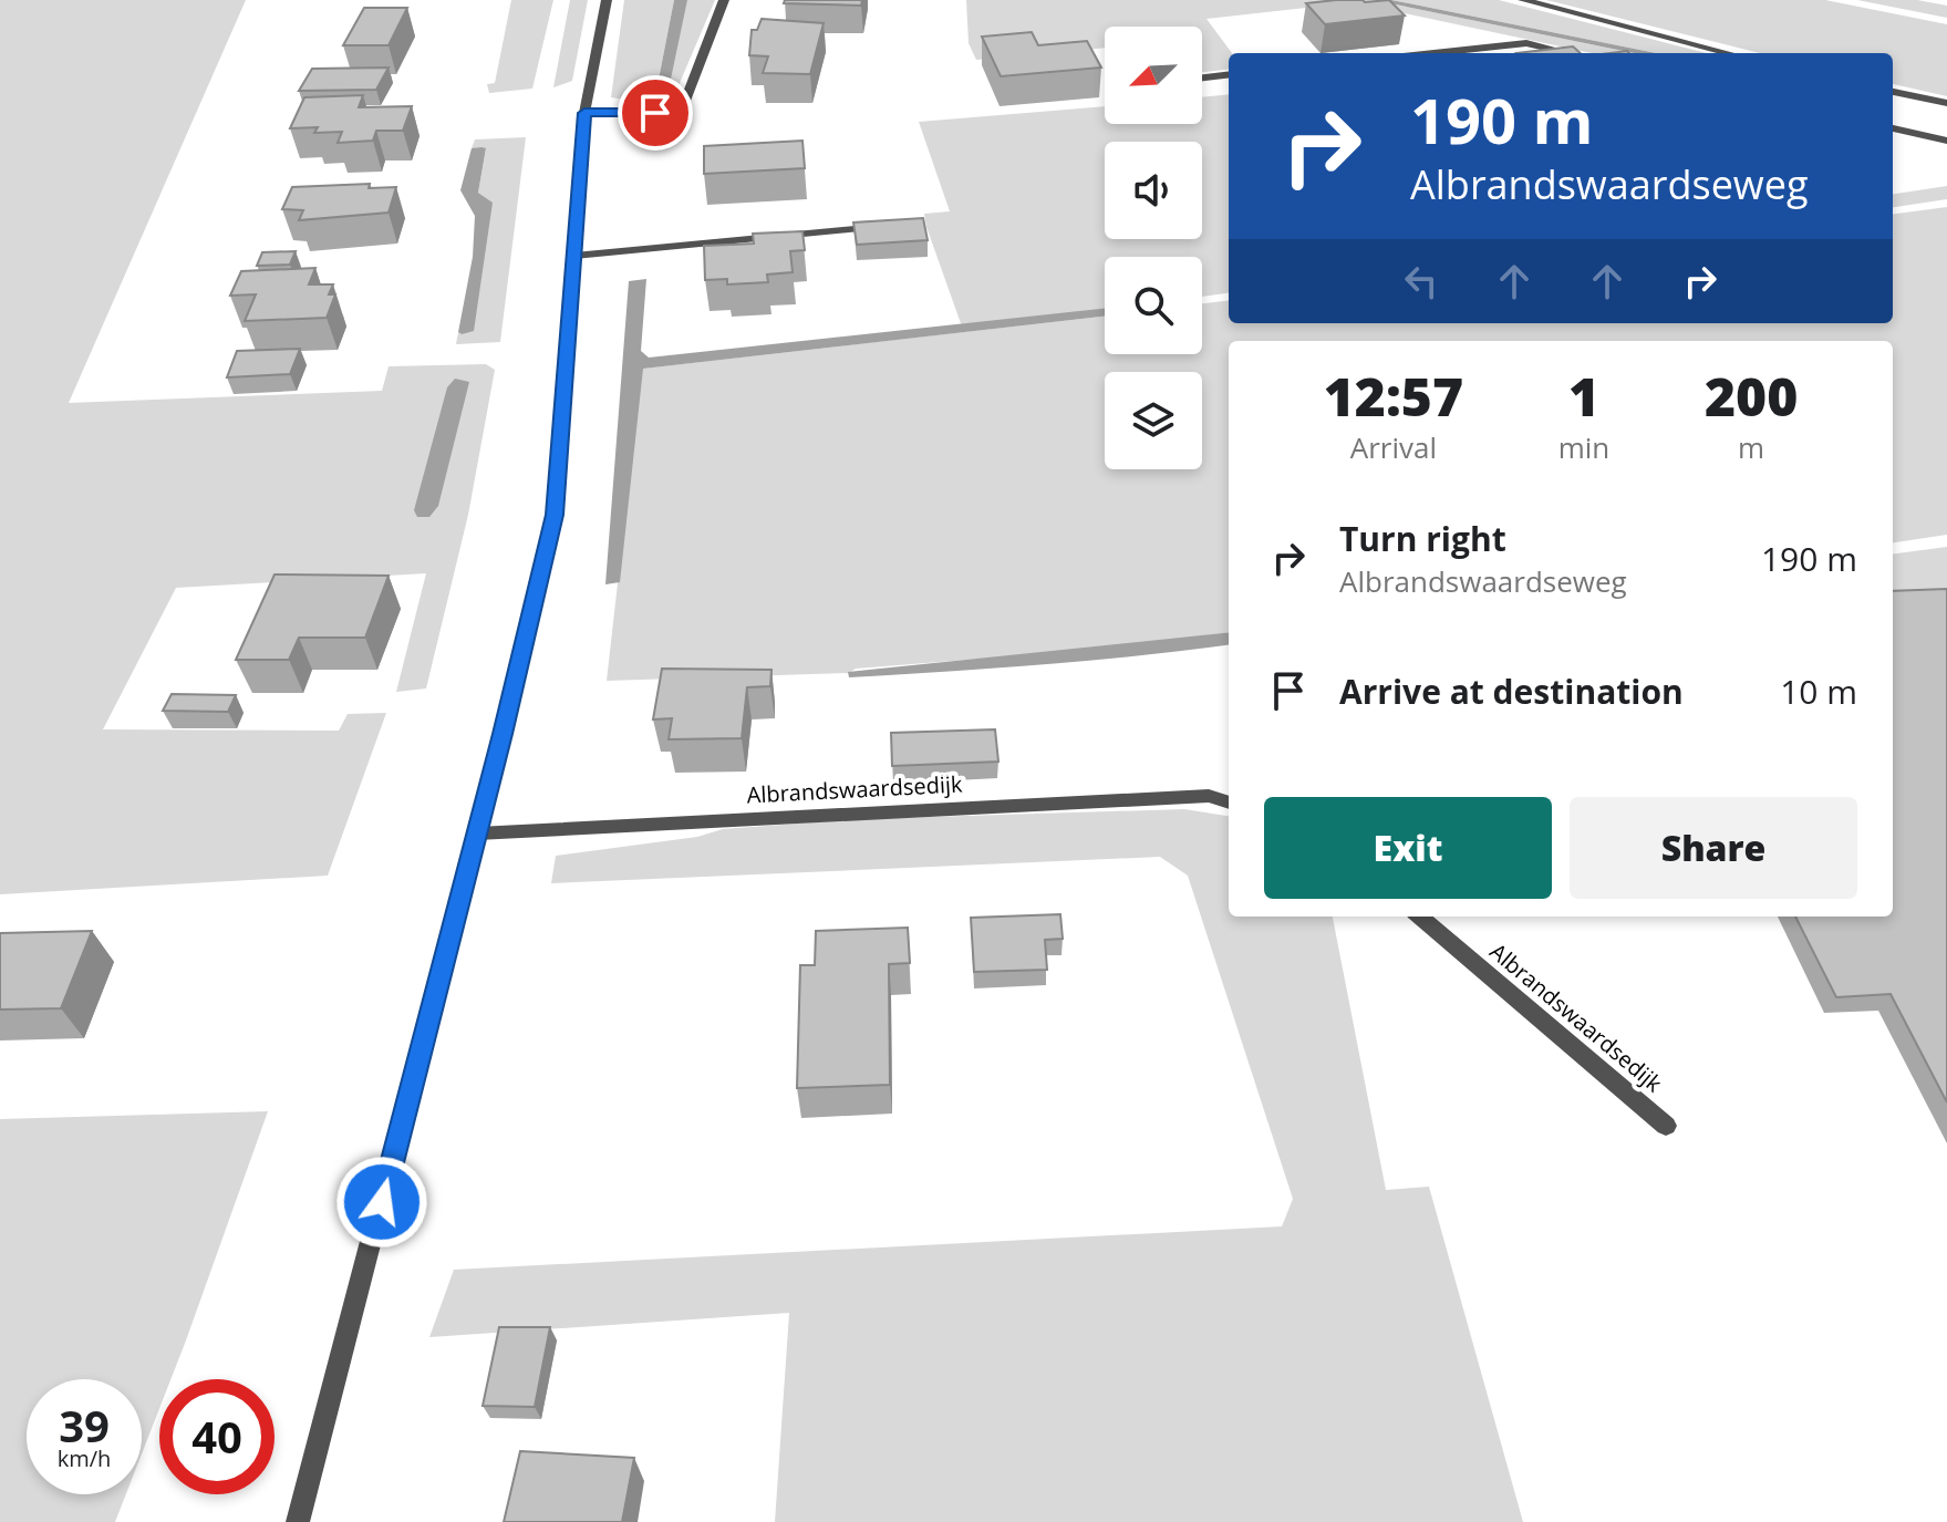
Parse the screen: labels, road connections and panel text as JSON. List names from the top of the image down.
{
  "streets": {
    "street": ["Albrandswaardsedijk"]
  },
  "north": "bottom left",
  "page": {
    "turn": ["190 m", "Albrandswaardseweg"],
    "eta": [
      "12:57",
      "Arrival",
      "1",
      "min",
      "200",
      "m"
    ],
    "list": [
      {
        "name": "Turn right",
        "note": "Albrandswaardseweg",
        "value": "190 m"
      },
      {
        "name": "Arrive at destination",
        "value": "10 m"
      }
    ],
    "buttons": ["Exit", "Share"],
    "speed": "39 km/h",
    "limit": "40"
  }
}
